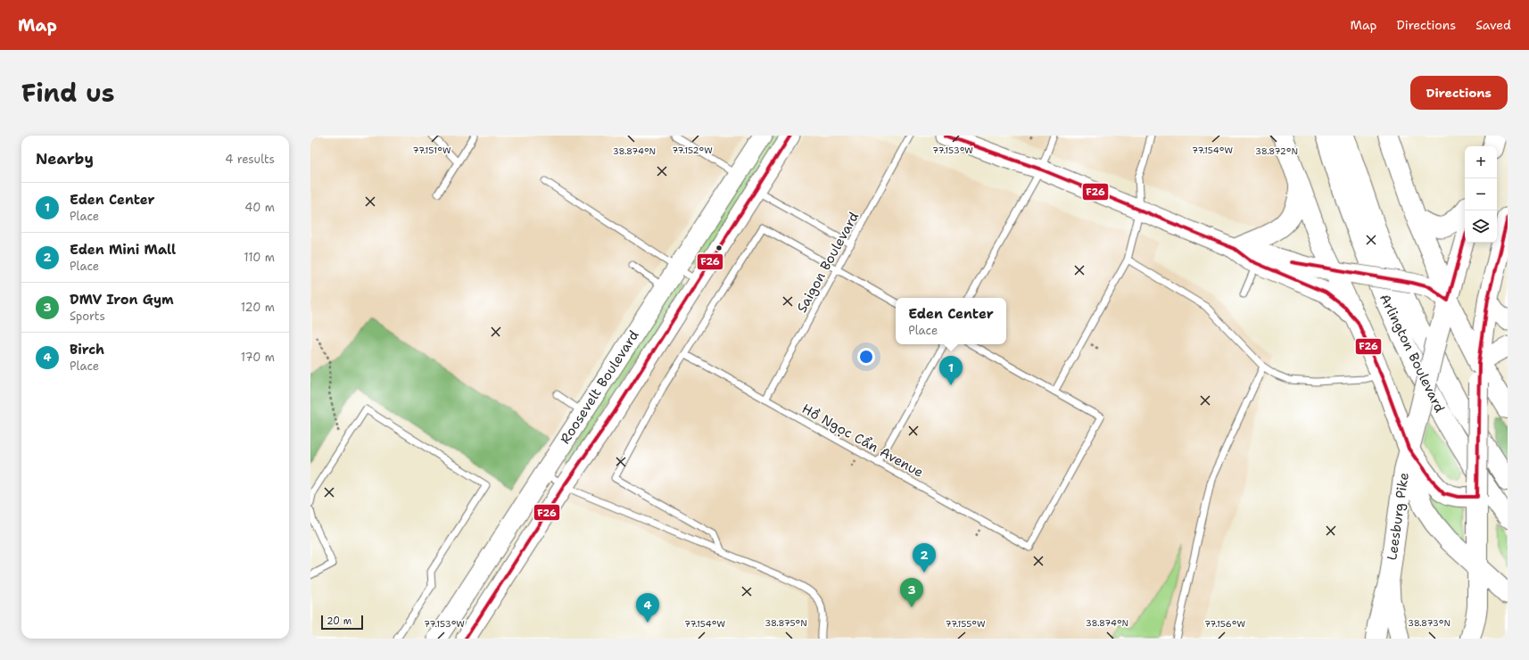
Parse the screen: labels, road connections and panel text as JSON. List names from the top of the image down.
{
  "streets": {
    "main road": ["Arlington Boulevard", "Roosevelt Boulevard", "Leesburg Pike"],
    "lane": ["Saigon Boulevard", "Hồ Ngọc Cẩn Avenue"]
  },
  "crossings": [
    ["Saigon Boulevard", "Hồ Ngọc Cẩn Avenue"]
  ],
  "lines": ["transit line F26"],
  "scale_bar": "20 m",
  "page": {
    "header": "Map",
    "nav": ["Map", "Directions", "Saved"],
    "title": "Find us",
    "buttons": "Directions",
    "heading": ["Nearby", "4 results"],
    "map_buttons": ["+", "−"],
    "list": [
      {
        "mark": "1",
        "name": "Eden Center",
        "note": "Place",
        "value": "40 m"
      },
      {
        "mark": "2",
        "name": "Eden Mini Mall",
        "note": "Place",
        "value": "110 m"
      },
      {
        "mark": "3",
        "name": "DMV Iron Gym",
        "note": "Sports",
        "value": "120 m"
      },
      {
        "mark": "4",
        "name": "Birch",
        "note": "Place",
        "value": "170 m"
      }
    ],
    "popup": ["Eden Center", "Place"],
    "pins": [
      "1",
      "2",
      "3",
      "4"
    ],
    "scale": "20 m"
  },
  "coordinates": [
    "77.151°W",
    "77.152°W",
    "77.153°W",
    "77.154°W",
    "38.874°N",
    "38.872°N",
    "38.875°N",
    "38.873°N",
    "77.155°W",
    "77.156°W"
  ]
}
